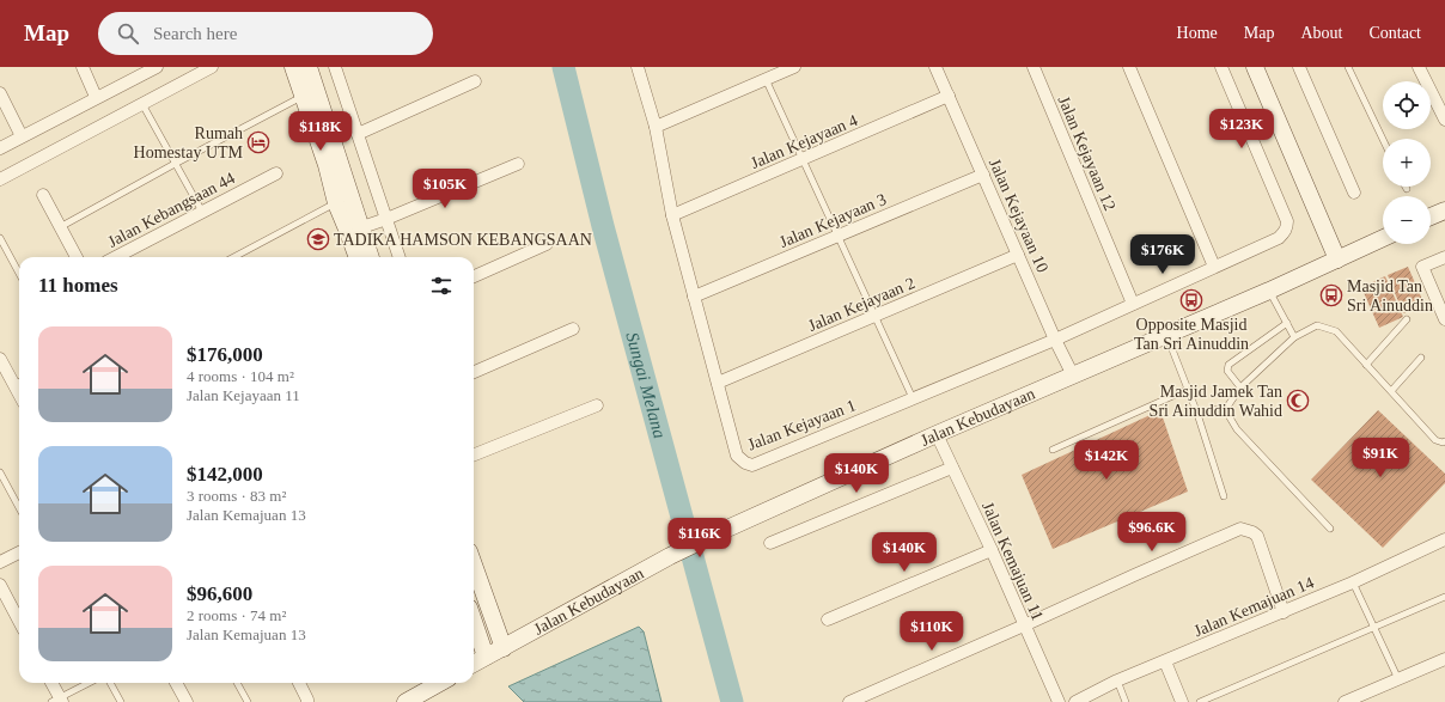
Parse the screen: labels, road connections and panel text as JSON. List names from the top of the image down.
{
  "streets": {
    "street": [
      "Jalan Kejayaan 4",
      "Jalan Kejayaan 12",
      "Jalan Kebangsaan 44",
      "Jalan Kejayaan 10",
      "Jalan Kejayaan 3",
      "Jalan Kejayaan 2",
      "Jalan Kebudayaan",
      "Jalan Kejayaan 1",
      "Jalan Kemajuan 11",
      "Jalan Kemajuan 14"
    ]
  },
  "crossings": [
    ["Jalan Kejayaan 4", "Jalan Kejayaan 10"],
    ["Jalan Kejayaan 4", "Jalan Kejayaan 1"],
    ["Jalan Kejayaan 12", "Jalan Kejayaan 1"],
    ["Jalan Kejayaan 10", "Jalan Kejayaan 3"],
    ["Jalan Kejayaan 10", "Jalan Kejayaan 2"],
    ["Jalan Kejayaan 10", "Jalan Kebudayaan"],
    ["Jalan Kejayaan 10", "Jalan Kejayaan 1"],
    ["Jalan Kejayaan 3", "Jalan Kejayaan 1"],
    ["Jalan Kejayaan 2", "Jalan Kejayaan 1"],
    ["Jalan Kebudayaan", "Jalan Kemajuan 11"]
  ],
  "water": ["Sungai Melana"],
  "places": {
    "hotel": ["Rumah Homestay UTM"],
    "school or university": ["TADIKA HAMSON KEBANGSAAN"],
    "bus stop": ["Masjid Tan Sri Ainuddin", "Opposite Masjid Tan Sri Ainuddin"],
    "mosque": ["Masjid Jamek Tan Sri Ainuddin Wahid"]
  },
  "page": {
    "header": "Map",
    "search": "Search here",
    "nav": [
      "Home",
      "Map",
      "About",
      "Contact"
    ],
    "map_buttons": ["+", "−"],
    "price": [
      "$123K",
      "$118K",
      "$105K",
      "$176K",
      "$91K",
      "$142K",
      "$140K",
      "$96.6K",
      "$116K",
      "$140K",
      "$110K"
    ],
    "heading": "11 homes",
    "list": [
      {
        "name": "$176,000",
        "note": "4 rooms · 104 m² · Jalan Kejayaan 11"
      },
      {
        "name": "$142,000",
        "note": "3 rooms · 83 m² · Jalan Kemajuan 13"
      },
      {
        "name": "$96,600",
        "note": "2 rooms · 74 m² · Jalan Kemajuan 13"
      }
    ]
  }
}
